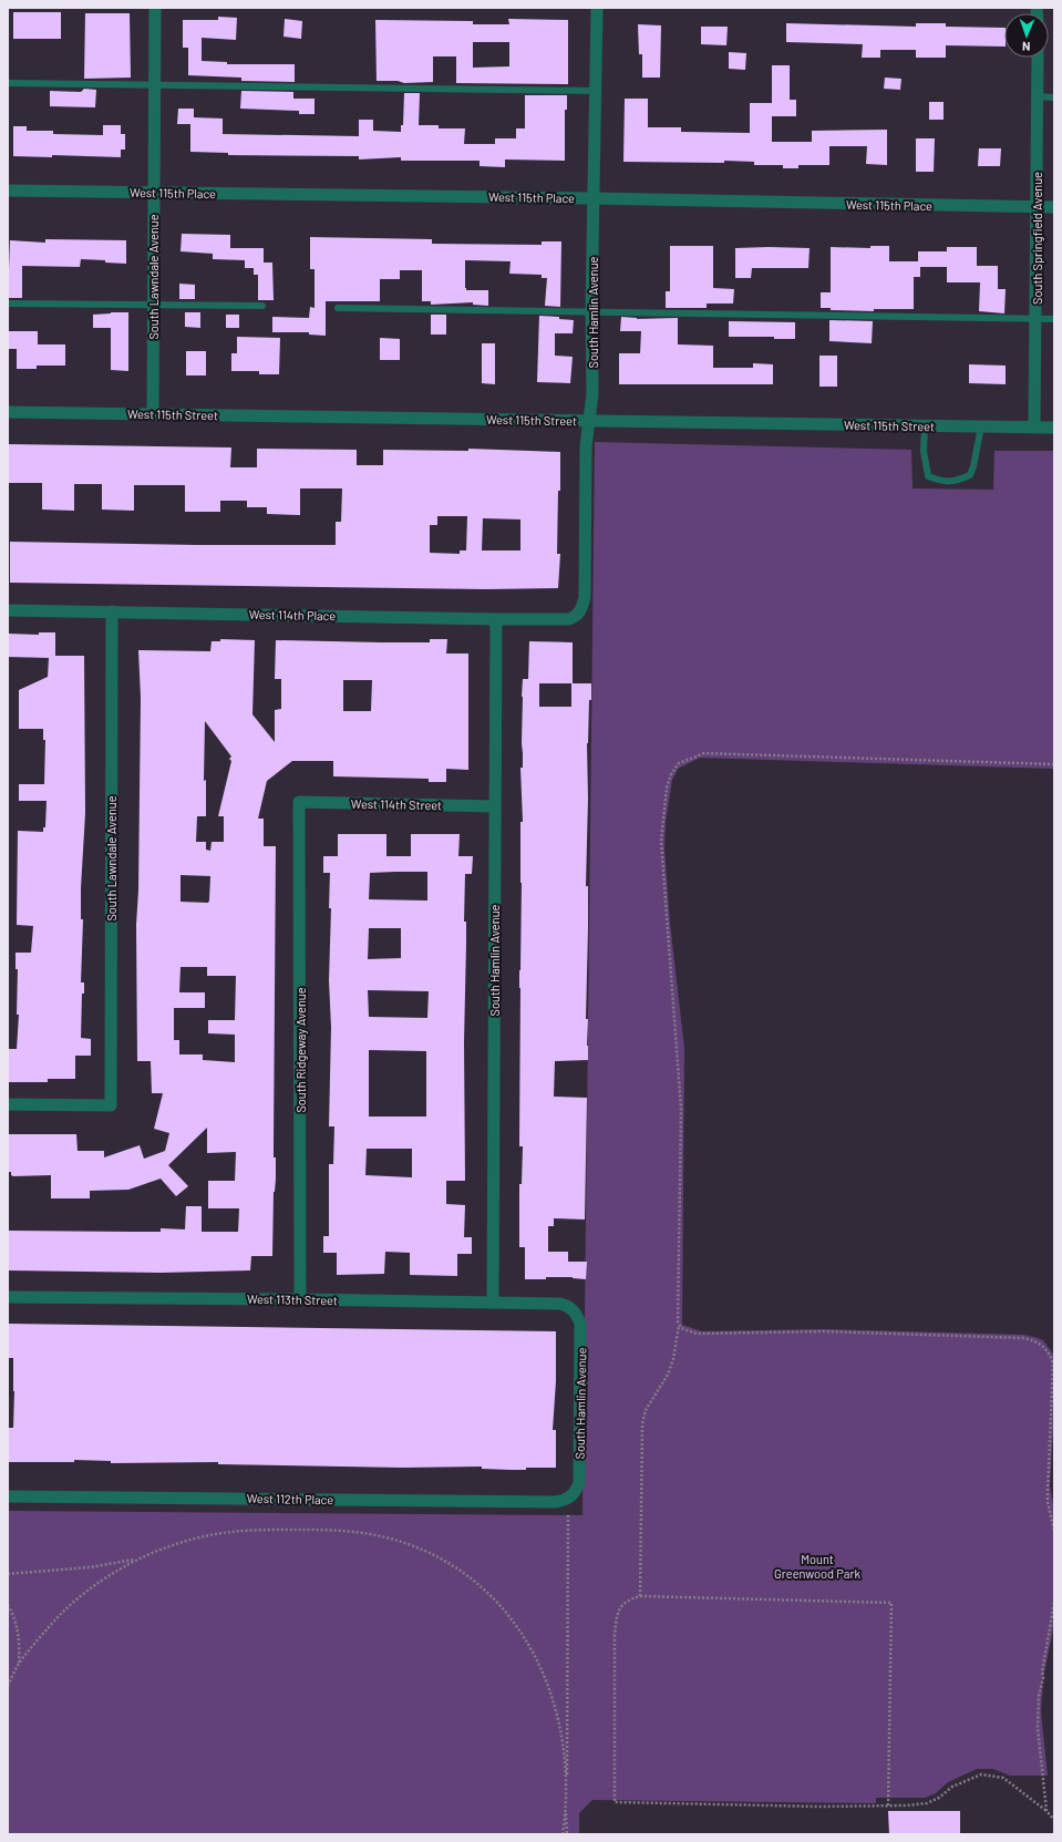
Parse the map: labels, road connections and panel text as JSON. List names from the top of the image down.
{
  "streets": {
    "street": [
      "West 115th Place",
      "South Springfield Avenue",
      "South Lawndale Avenue",
      "South Hamlin Avenue",
      "West 115th Street",
      "West 114th Place",
      "West 114th Street",
      "South Ridgeway Avenue",
      "West 113th Street",
      "West 112th Place"
    ]
  },
  "crossings": [
    ["West 115th Place", "South Springfield Avenue"],
    ["West 115th Place", "South Lawndale Avenue"],
    ["West 115th Place", "South Hamlin Avenue"],
    ["South Springfield Avenue", "West 115th Street"],
    ["South Lawndale Avenue", "West 115th Street"],
    ["South Lawndale Avenue", "West 114th Place"],
    ["South Hamlin Avenue", "West 115th Street"],
    ["South Hamlin Avenue", "West 114th Place"],
    ["South Hamlin Avenue", "West 114th Street"],
    ["South Hamlin Avenue", "West 113th Street"],
    ["South Hamlin Avenue", "West 112th Place"],
    ["West 114th Street", "South Ridgeway Avenue"],
    ["South Ridgeway Avenue", "West 113th Street"]
  ],
  "parks": ["Mount Greenwood Park"],
  "north": "bottom"
}
